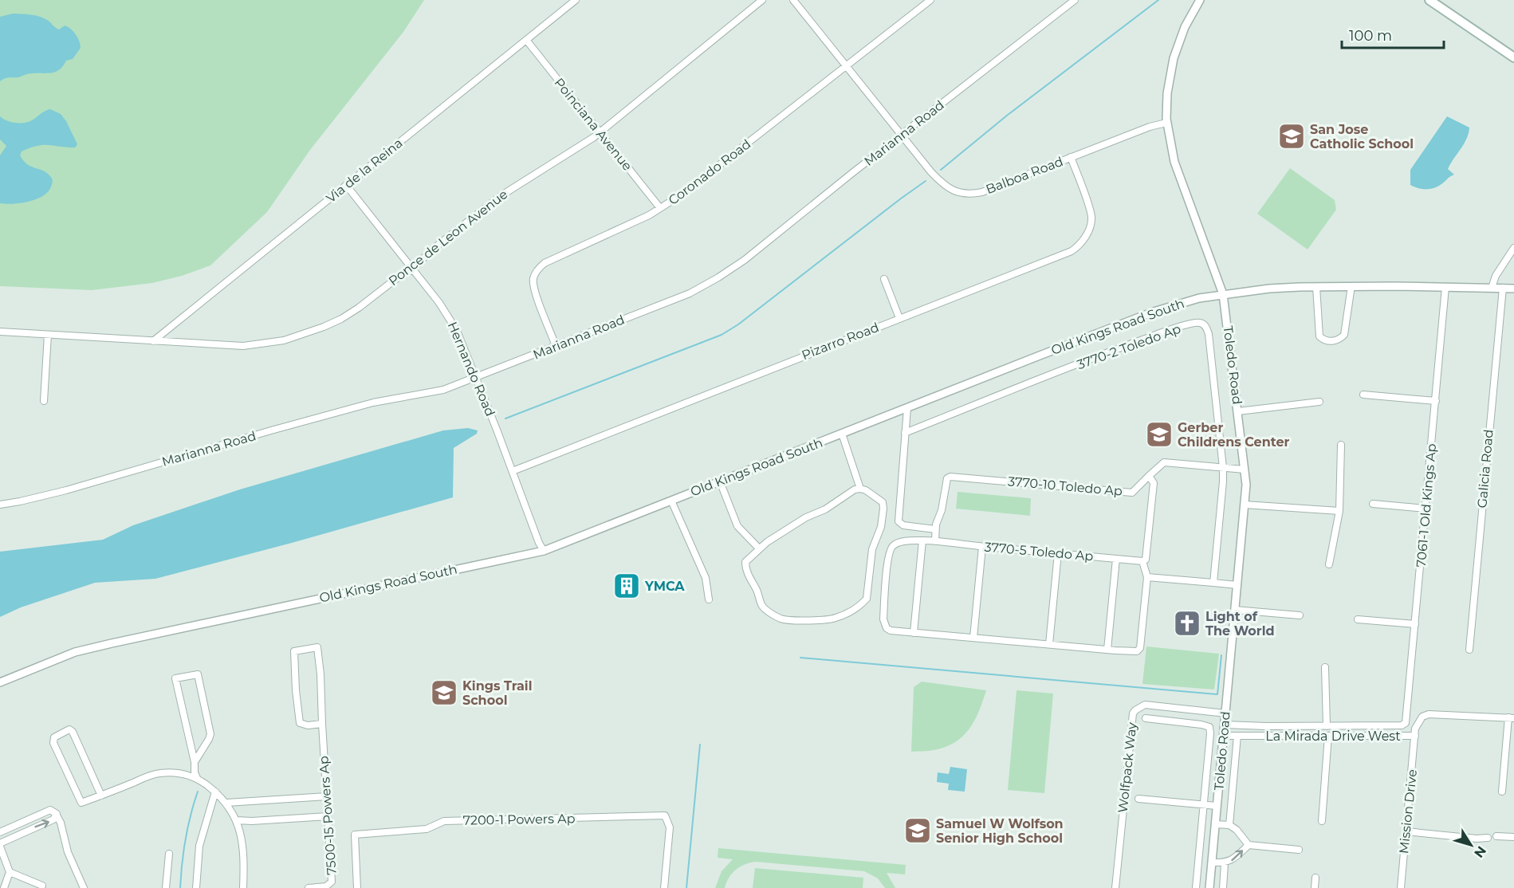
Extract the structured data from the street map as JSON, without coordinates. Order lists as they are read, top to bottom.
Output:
{
  "streets": {
    "street": [
      "Poinciana Avenue",
      "Marianna Road",
      "Via de la Reina",
      "Coronado Road",
      "Balboa Road",
      "Ponce de Leon Avenue",
      "Old Kings Road South",
      "Pizarro Road",
      "3770-2 Toledo Ap",
      "Toledo Road",
      "Hernando Road",
      "Galicia Road",
      "3770-10 Toledo Ap",
      "7061-1 Old Kings Ap",
      "3770-5 Toledo Ap",
      "La Mirada Drive West",
      "Wolfpack Way",
      "Mission Drive",
      "7500-15 Powers Ap",
      "7200-1 Powers Ap"
    ]
  },
  "crossings": [
    ["Poinciana Avenue", "Via de la Reina"],
    ["Poinciana Avenue", "Coronado Road"],
    ["Poinciana Avenue", "Ponce de Leon Avenue"],
    ["Marianna Road", "Coronado Road"],
    ["Marianna Road", "Balboa Road"],
    ["Marianna Road", "Hernando Road"],
    ["Via de la Reina", "Ponce de Leon Avenue"],
    ["Via de la Reina", "Hernando Road"],
    ["Coronado Road", "Balboa Road"],
    ["Balboa Road", "Pizarro Road"],
    ["Balboa Road", "Toledo Road"],
    ["Ponce de Leon Avenue", "Hernando Road"],
    ["Old Kings Road South", "Toledo Road"],
    ["Old Kings Road South", "Hernando Road"],
    ["Old Kings Road South", "Galicia Road"],
    ["Old Kings Road South", "7061-1 Old Kings Ap"],
    ["Pizarro Road", "Hernando Road"],
    ["Toledo Road", "La Mirada Drive West"],
    ["Toledo Road", "Wolfpack Way"],
    ["3770-10 Toledo Ap", "3770-5 Toledo Ap"],
    ["La Mirada Drive West", "Mission Drive"]
  ],
  "places": {
    "school or university": [
      "San Jose Catholic School",
      "Gerber Childrens Center",
      "Kings Trail School",
      "Samuel W Wolfson Senior High School"
    ],
    "building": ["YMCA"],
    "church": ["Light of The World"]
  },
  "scale_bar": "100 m",
  "north": "bottom right"
}
